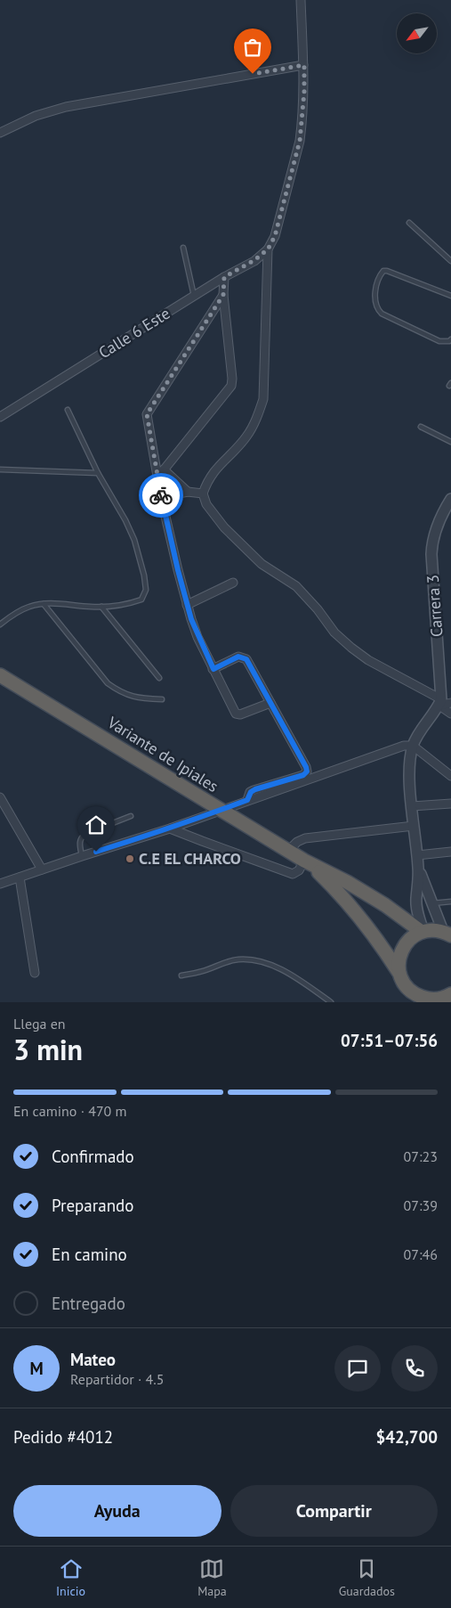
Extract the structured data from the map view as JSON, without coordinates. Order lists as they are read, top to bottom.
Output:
{
  "streets": {
    "highway": ["Variante de Ipiales"],
    "street": ["Calle 6 Este", "Carrera 3"]
  },
  "places": ["C.E EL CHARCO"],
  "north": "bottom left",
  "page": {
    "heading": ["3 min", "Llega en", "07:51–07:56"],
    "panel": [
      "Mateo",
      "Repartidor · 4.5",
      "Pedido #4012",
      "$42,700"
    ],
    "bar": "En camino · 470 m",
    "list": [
      ["Confirmado", "07:23"],
      ["Preparando", "07:39"],
      ["En camino", "07:46"],
      "Entregado"
    ],
    "round": "M",
    "buttons": ["Ayuda", "Compartir"],
    "tabs": ["Inicio", "Mapa", "Guardados"]
  }
}
